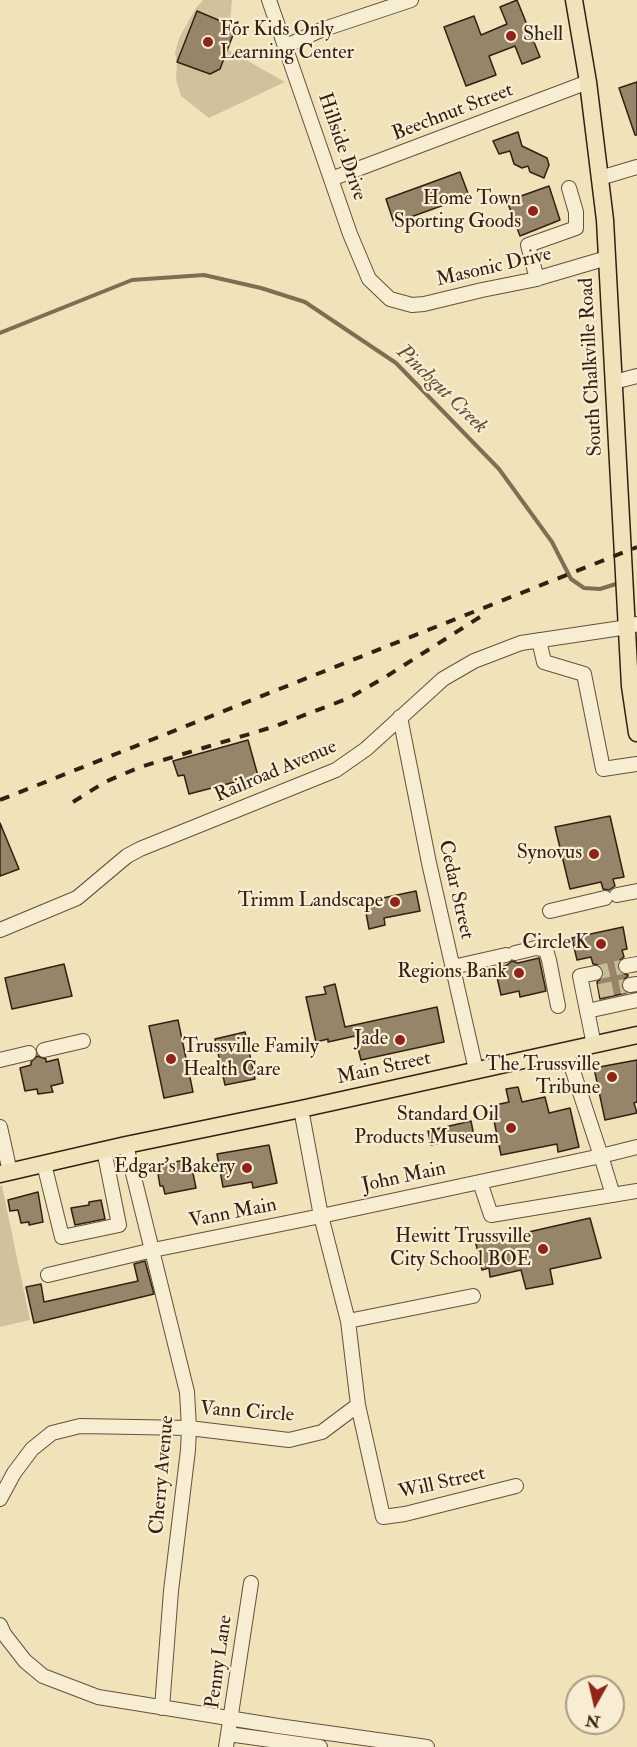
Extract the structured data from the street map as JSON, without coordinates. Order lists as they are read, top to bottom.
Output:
{
  "streets": {
    "main road": ["South Chalkville Road", "Main Street"],
    "street": [
      "Beechnut Street",
      "Hillside Drive",
      "Masonic Drive",
      "Railroad Avenue",
      "Cedar Street",
      "John Main",
      "Vann Main",
      "Vann Circle",
      "Cherry Avenue",
      "Will Street",
      "Penny Lane"
    ]
  },
  "crossings": [
    ["Beechnut Street", "Hillside Drive"],
    ["Beechnut Street", "South Chalkville Road"],
    ["Hillside Drive", "Masonic Drive"],
    ["Masonic Drive", "South Chalkville Road"],
    ["South Chalkville Road", "Railroad Avenue"],
    ["Railroad Avenue", "Cedar Street"],
    ["Cedar Street", "Main Street"],
    ["Main Street", "Cherry Avenue"],
    ["John Main", "Vann Main"],
    ["Vann Main", "Cherry Avenue"],
    ["Vann Circle", "Cherry Avenue"],
    ["Vann Circle", "Will Street"]
  ],
  "water": ["Pinchgut Creek"],
  "places": [
    "Shell",
    "For Kids Only Learning Center",
    "Home Town Sporting Goods",
    "Synovus",
    "Trimm Landscape",
    "Circle K",
    "Regions Bank",
    "Jade",
    "Trussville Family Health Care",
    "The Trussville Tribune",
    "Standard Oil Products Museum",
    "Edgar's Bakery",
    "Hewitt Trussville City School BOE"
  ],
  "north": "bottom"
}
